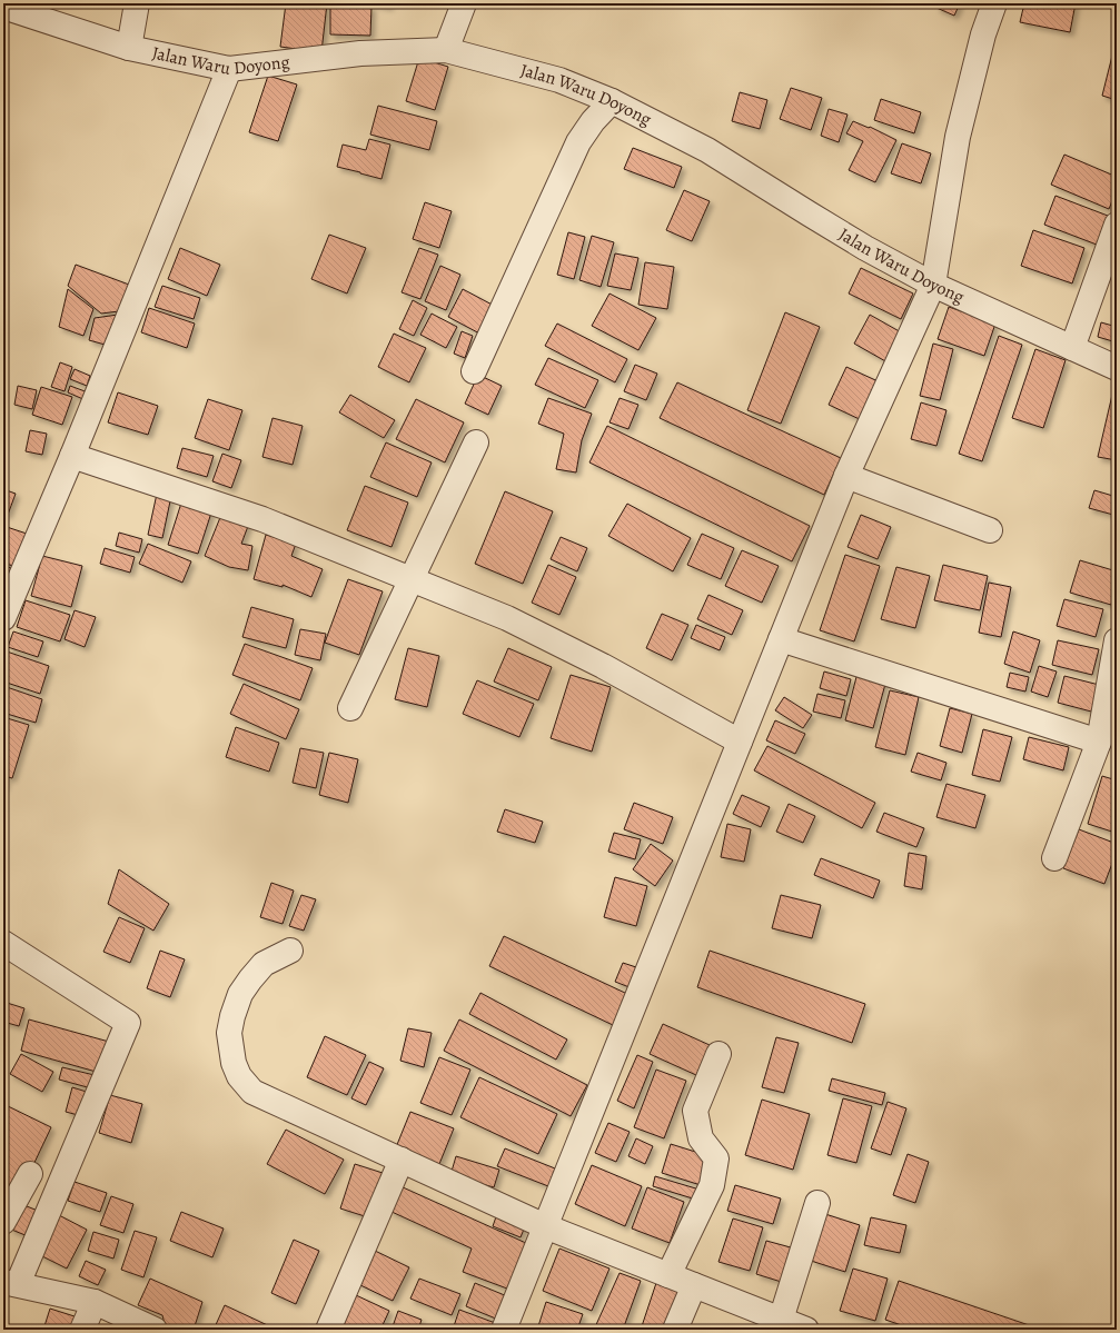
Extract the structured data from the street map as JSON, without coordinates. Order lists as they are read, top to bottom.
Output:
{
  "streets": {
    "street": ["Jalan Waru Doyong"]
  }
}
